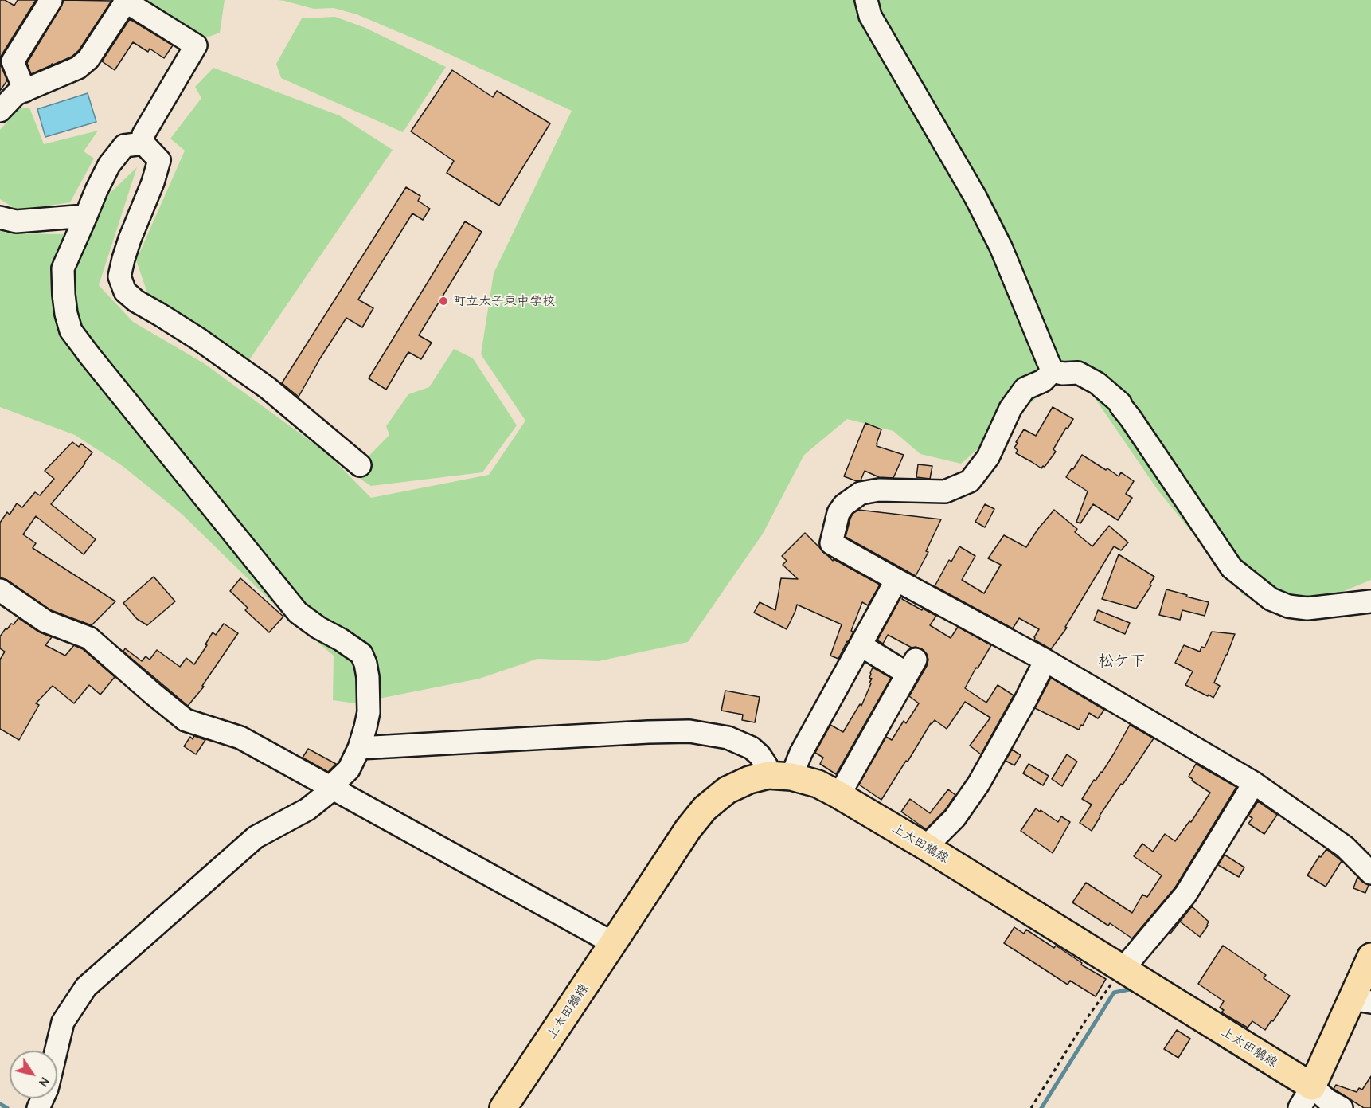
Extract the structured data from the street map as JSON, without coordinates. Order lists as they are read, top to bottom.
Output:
{
  "streets": {
    "main road": ["上太田鵤線"]
  },
  "districts": ["松ケ下"],
  "places": ["町立太子東中学校"],
  "north": "bottom right"
}
